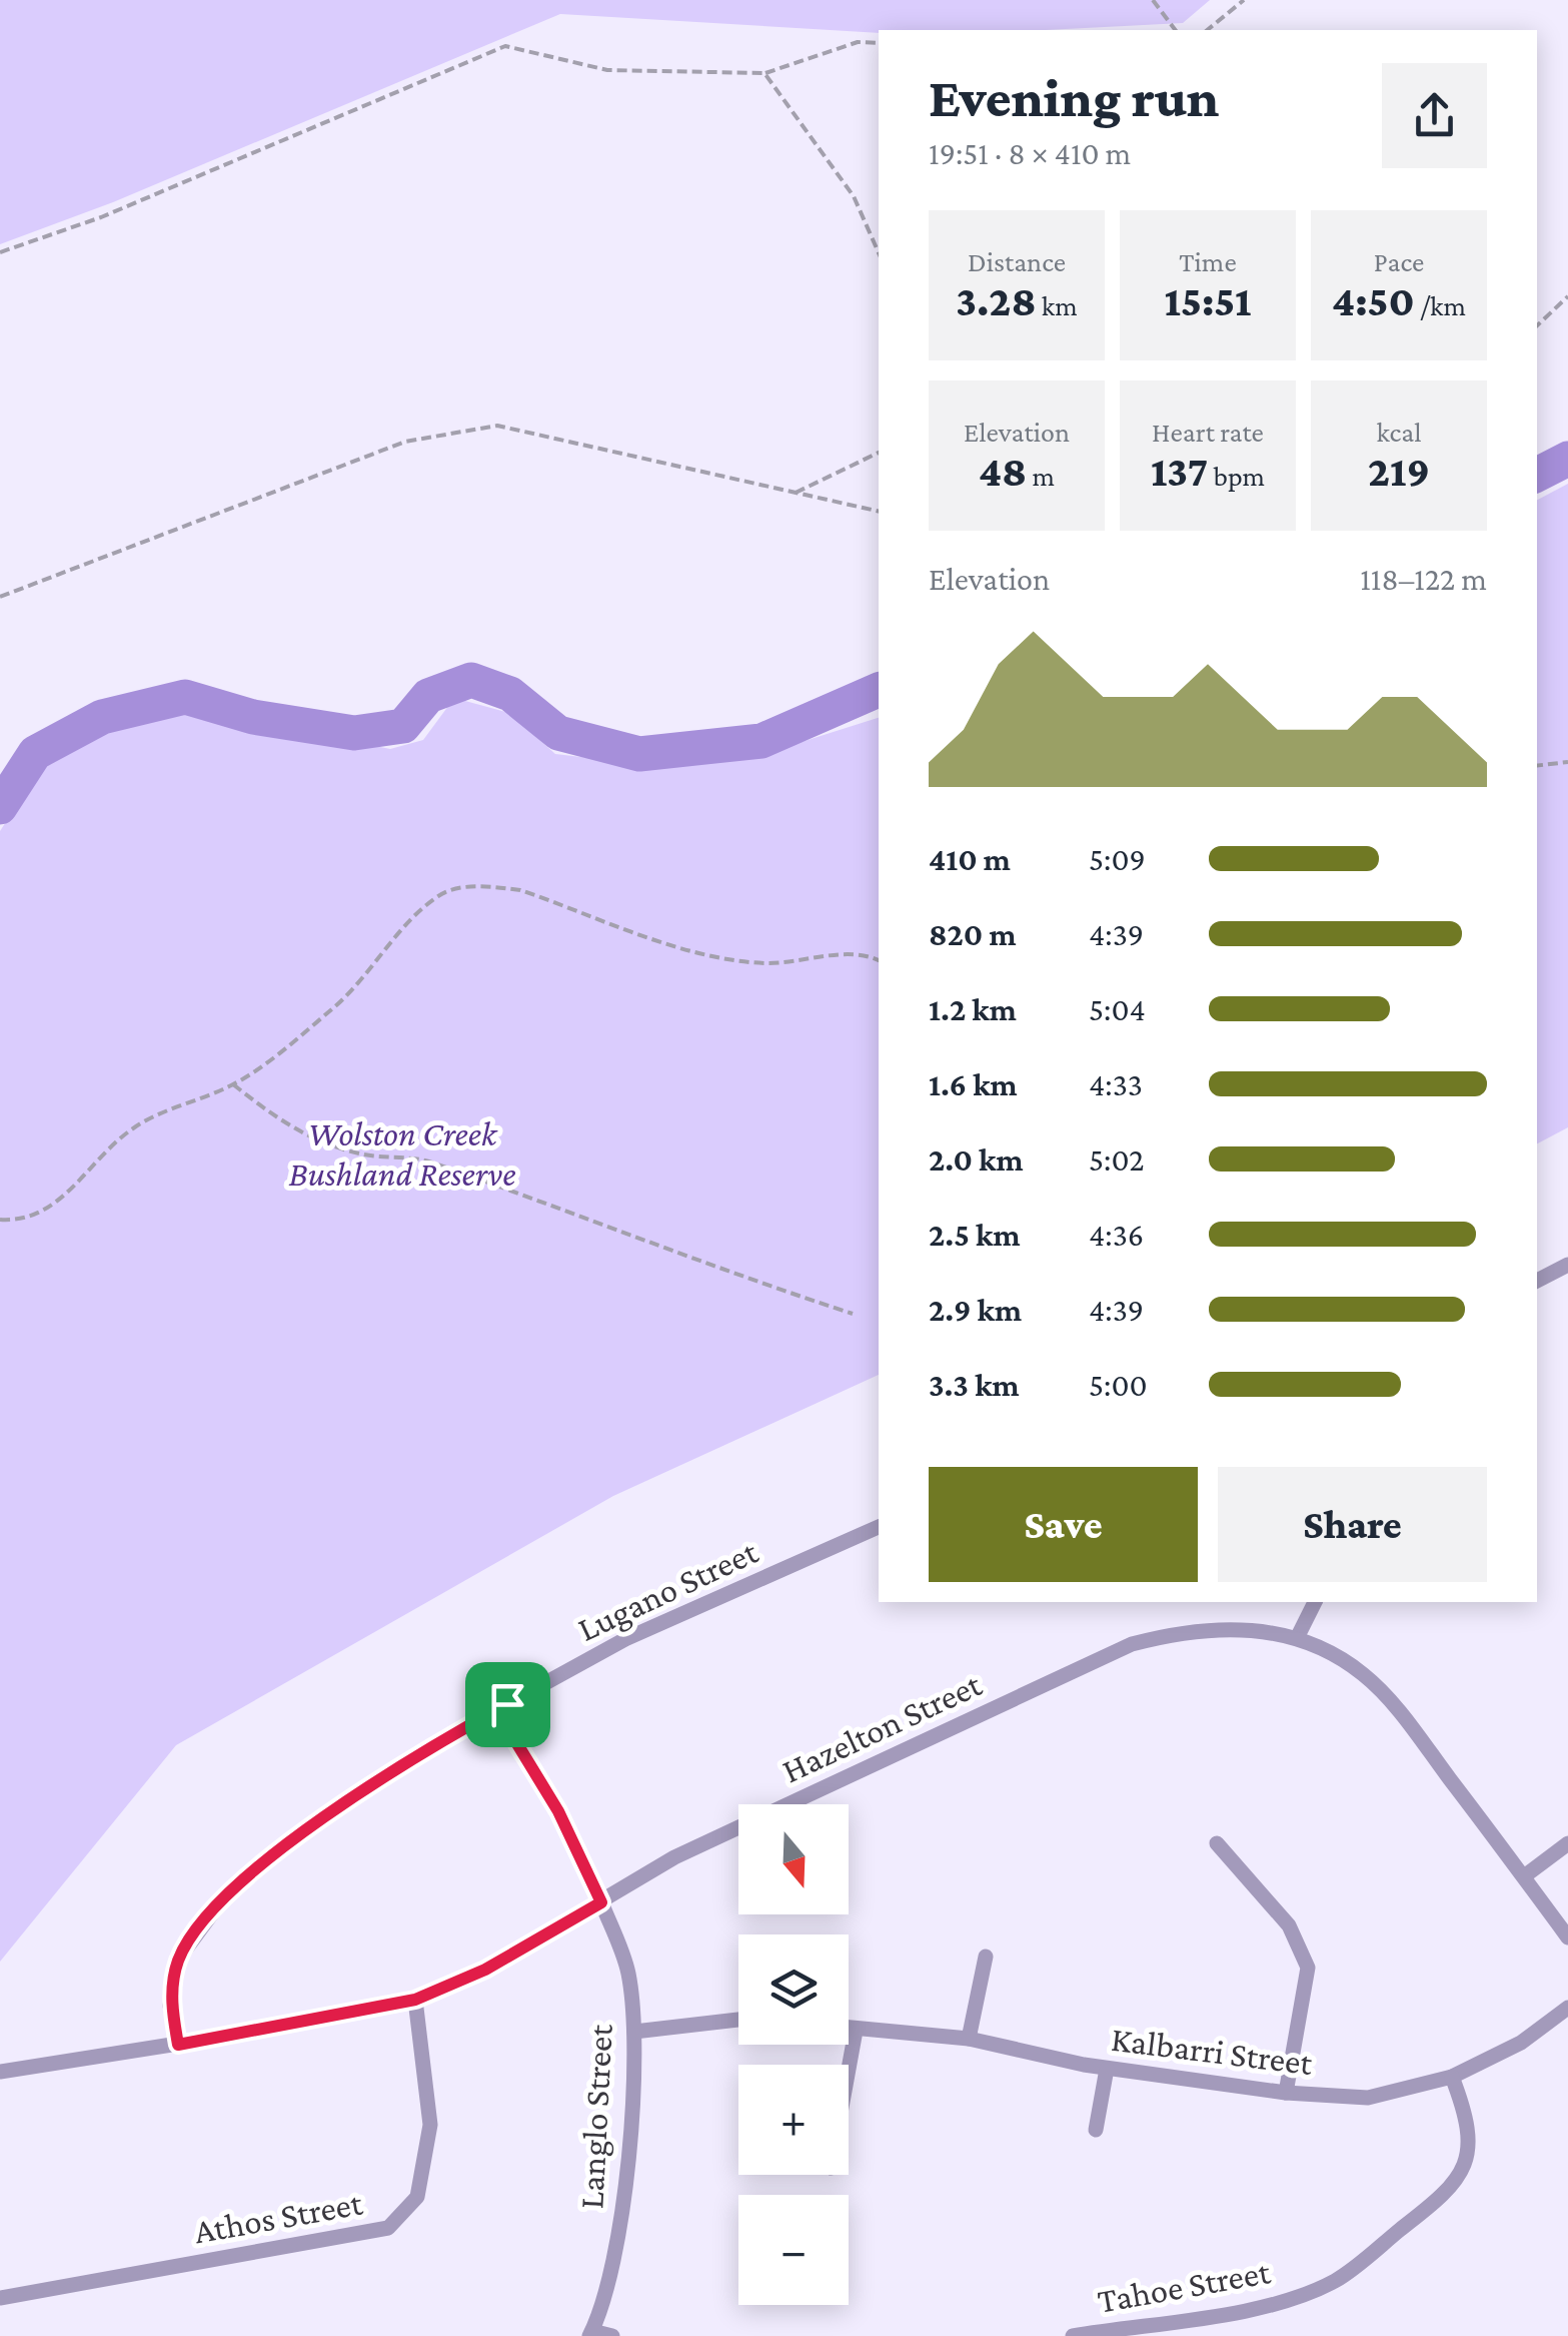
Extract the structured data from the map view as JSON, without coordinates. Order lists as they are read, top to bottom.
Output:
{
  "streets": {
    "street": [
      "Lugano Street",
      "Hazelton Street",
      "Kalbarri Street",
      "Langlo Street",
      "Athos Street",
      "Tahoe Street"
    ]
  },
  "crossings": [
    ["Lugano Street", "Hazelton Street"],
    ["Hazelton Street", "Langlo Street"],
    ["Hazelton Street", "Athos Street"],
    ["Kalbarri Street", "Tahoe Street"]
  ],
  "parks": ["Wolston Creek Bushland Reserve"],
  "north": "bottom",
  "page": {
    "heading": ["Evening run", "19:51 · 8 × 410 m"],
    "stats": [
      ["Distance", "3.28 km"],
      ["Time", "15:51"],
      ["Pace", "4:50 /km"],
      ["Elevation", "48 m"],
      ["Heart rate", "137 bpm"],
      ["kcal", "219"]
    ],
    "chart": ["Elevation", "118–122 m"],
    "list": [
      {
        "name": "410 m",
        "note": "5:09"
      },
      {
        "name": "820 m",
        "note": "4:39"
      },
      {
        "name": "1.2 km",
        "note": "5:04"
      },
      {
        "name": "1.6 km",
        "note": "4:33"
      },
      {
        "name": "2.0 km",
        "note": "5:02"
      },
      {
        "name": "2.5 km",
        "note": "4:36"
      },
      {
        "name": "2.9 km",
        "note": "4:39"
      },
      {
        "name": "3.3 km",
        "note": "5:00"
      }
    ],
    "buttons": ["Save", "Share"],
    "map_buttons": ["+", "−"]
  }
}
